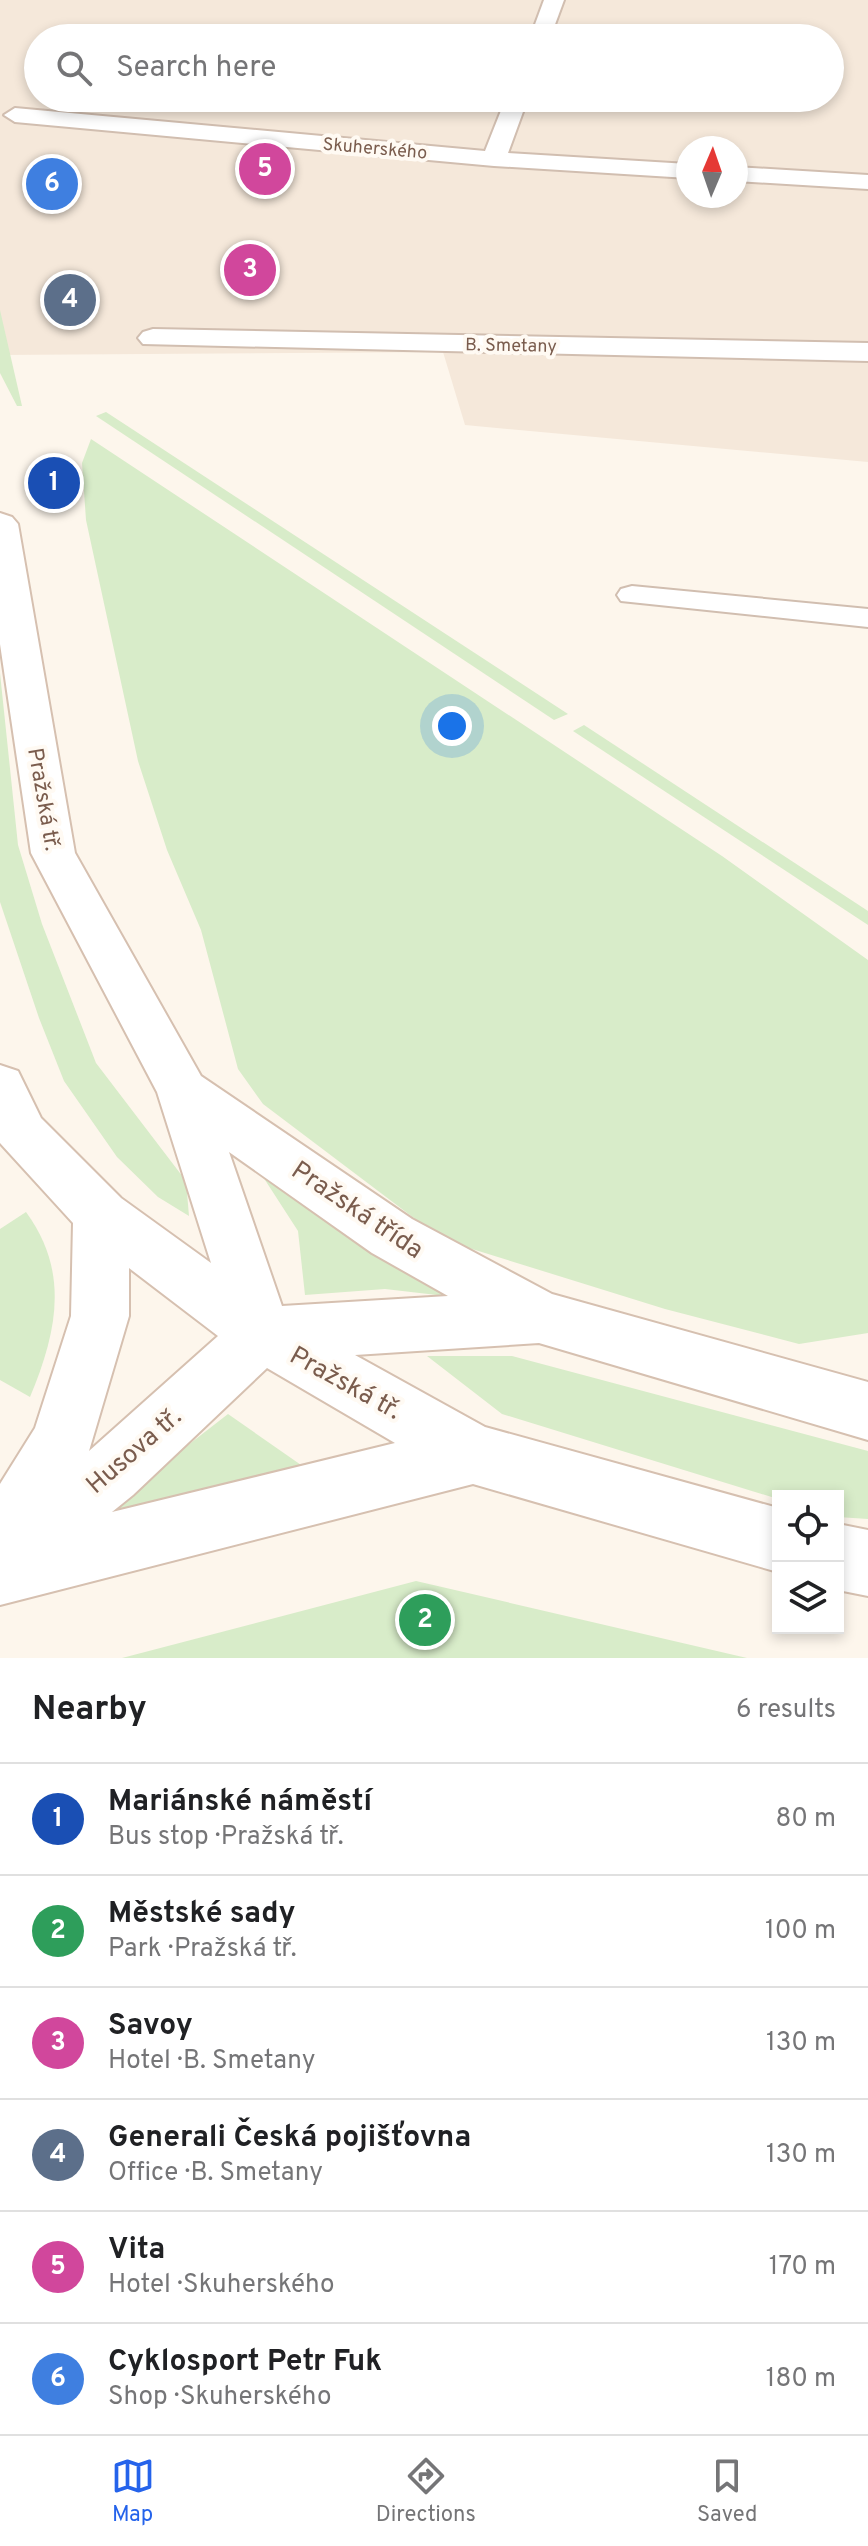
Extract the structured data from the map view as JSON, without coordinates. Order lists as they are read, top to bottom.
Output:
{
  "streets": {
    "street": [
      "Skuherského",
      "B. Smetany",
      "Pražská tř.",
      "Pražská třída",
      "Husova tř."
    ]
  },
  "crossings": [
    ["Pražská tř.", "Pražská třída"],
    ["Pražská tř.", "Husova tř."]
  ],
  "north": "top",
  "page": {
    "search": "Search here",
    "pins": [
      "5",
      "6",
      "3",
      "4",
      "1",
      "2"
    ],
    "heading": ["Nearby", "6 results"],
    "list": [
      {
        "mark": "1",
        "name": "Mariánské náměstí",
        "note": "Bus stop · Pražská tř.",
        "value": "80 m"
      },
      {
        "mark": "2",
        "name": "Městské sady",
        "note": "Park · Pražská tř.",
        "value": "100 m"
      },
      {
        "mark": "3",
        "name": "Savoy",
        "note": "Hotel · B. Smetany",
        "value": "130 m"
      },
      {
        "mark": "4",
        "name": "Generali Česká pojišťovna",
        "note": "Office · B. Smetany",
        "value": "130 m"
      },
      {
        "mark": "5",
        "name": "Vita",
        "note": "Hotel · Skuherského",
        "value": "170 m"
      },
      {
        "mark": "6",
        "name": "Cyklosport Petr Fuk",
        "note": "Shop · Skuherského",
        "value": "180 m"
      }
    ],
    "nav": ["Map", "Directions", "Saved"]
  }
}
